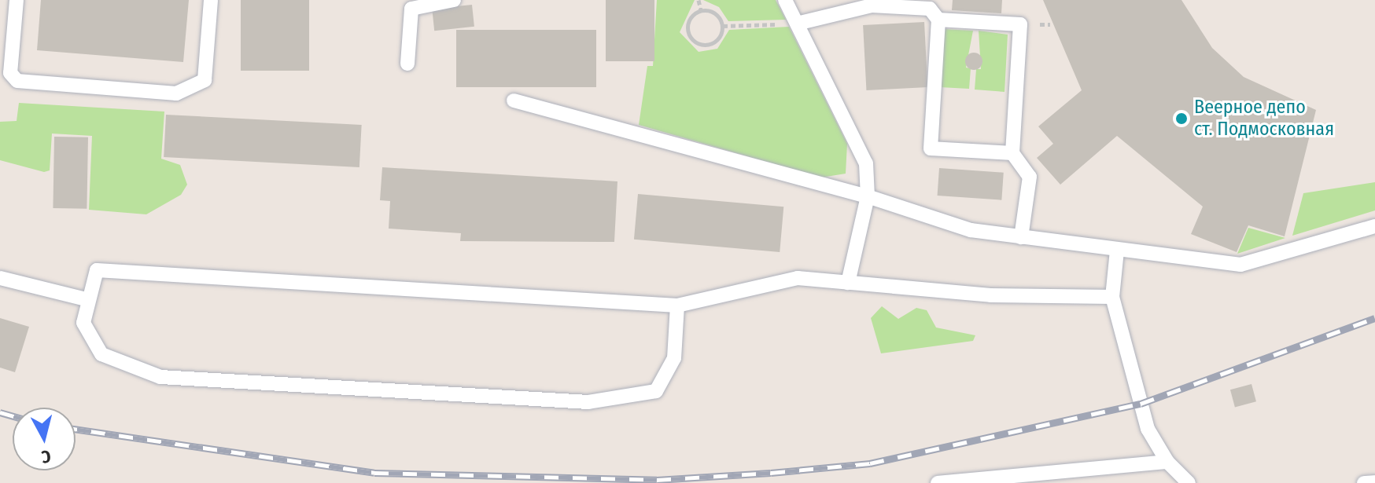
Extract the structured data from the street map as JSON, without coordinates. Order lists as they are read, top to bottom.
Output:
{
  "places": ["Веерное депо ст. Подмосковная"],
  "north": "bottom"
}
